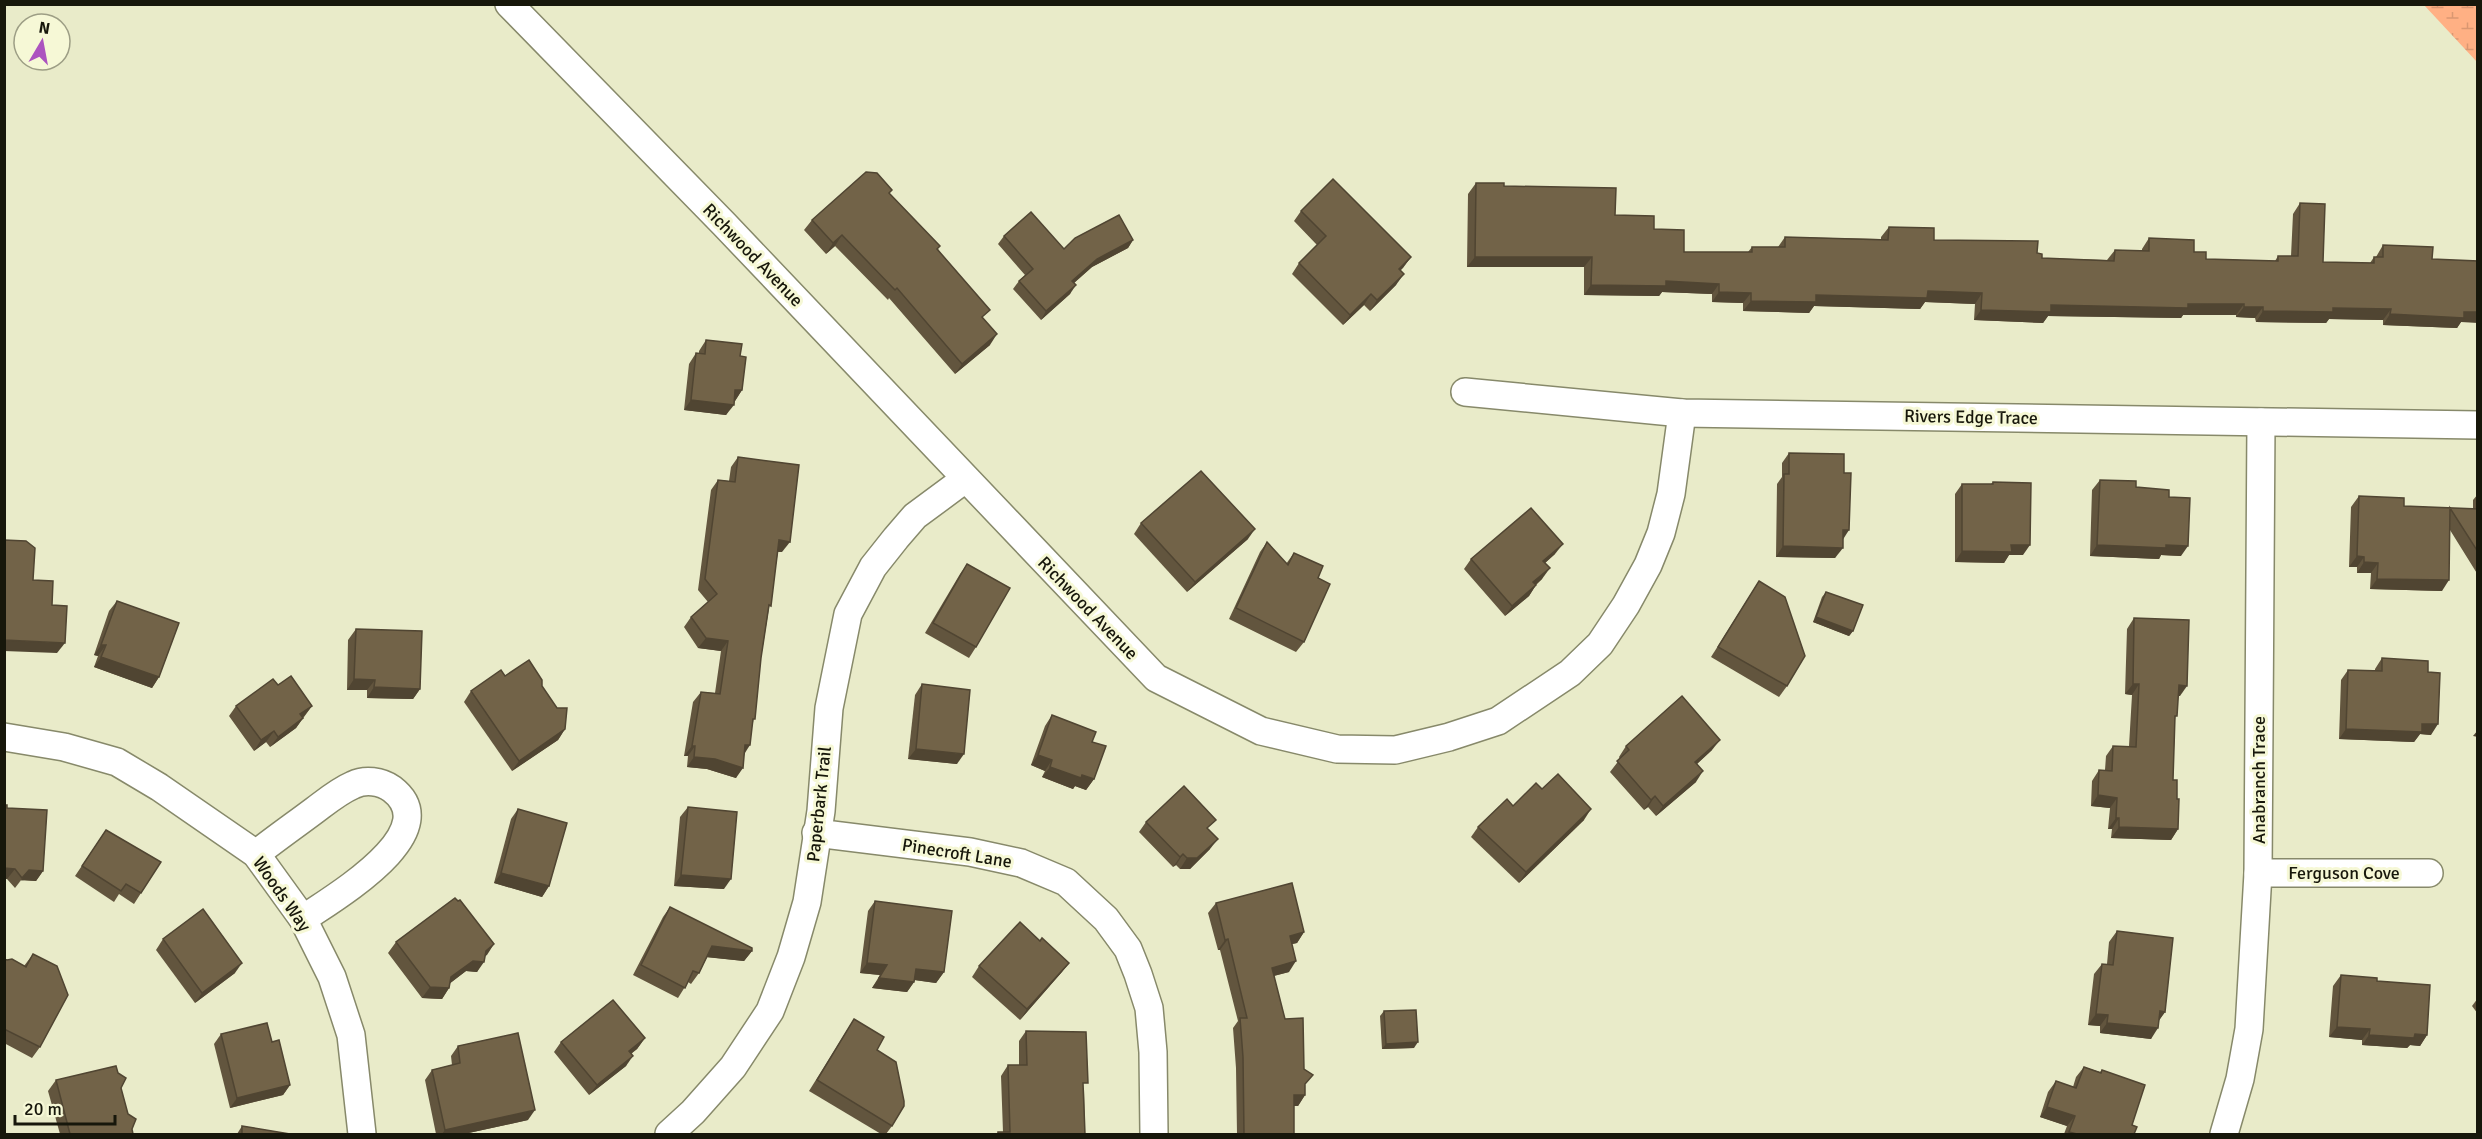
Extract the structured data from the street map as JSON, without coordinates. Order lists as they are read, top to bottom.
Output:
{
  "streets": {
    "street": [
      "Richwood Avenue",
      "Rivers Edge Trace",
      "Anabranch Trace",
      "Paperbark Trail",
      "Pinecroft Lane",
      "Ferguson Cove",
      "Woods Way"
    ]
  },
  "crossings": [
    ["Richwood Avenue", "Rivers Edge Trace"],
    ["Richwood Avenue", "Paperbark Trail"],
    ["Rivers Edge Trace", "Anabranch Trace"],
    ["Anabranch Trace", "Ferguson Cove"],
    ["Paperbark Trail", "Pinecroft Lane"]
  ],
  "scale_bar": "20 m",
  "north": "top"
}
